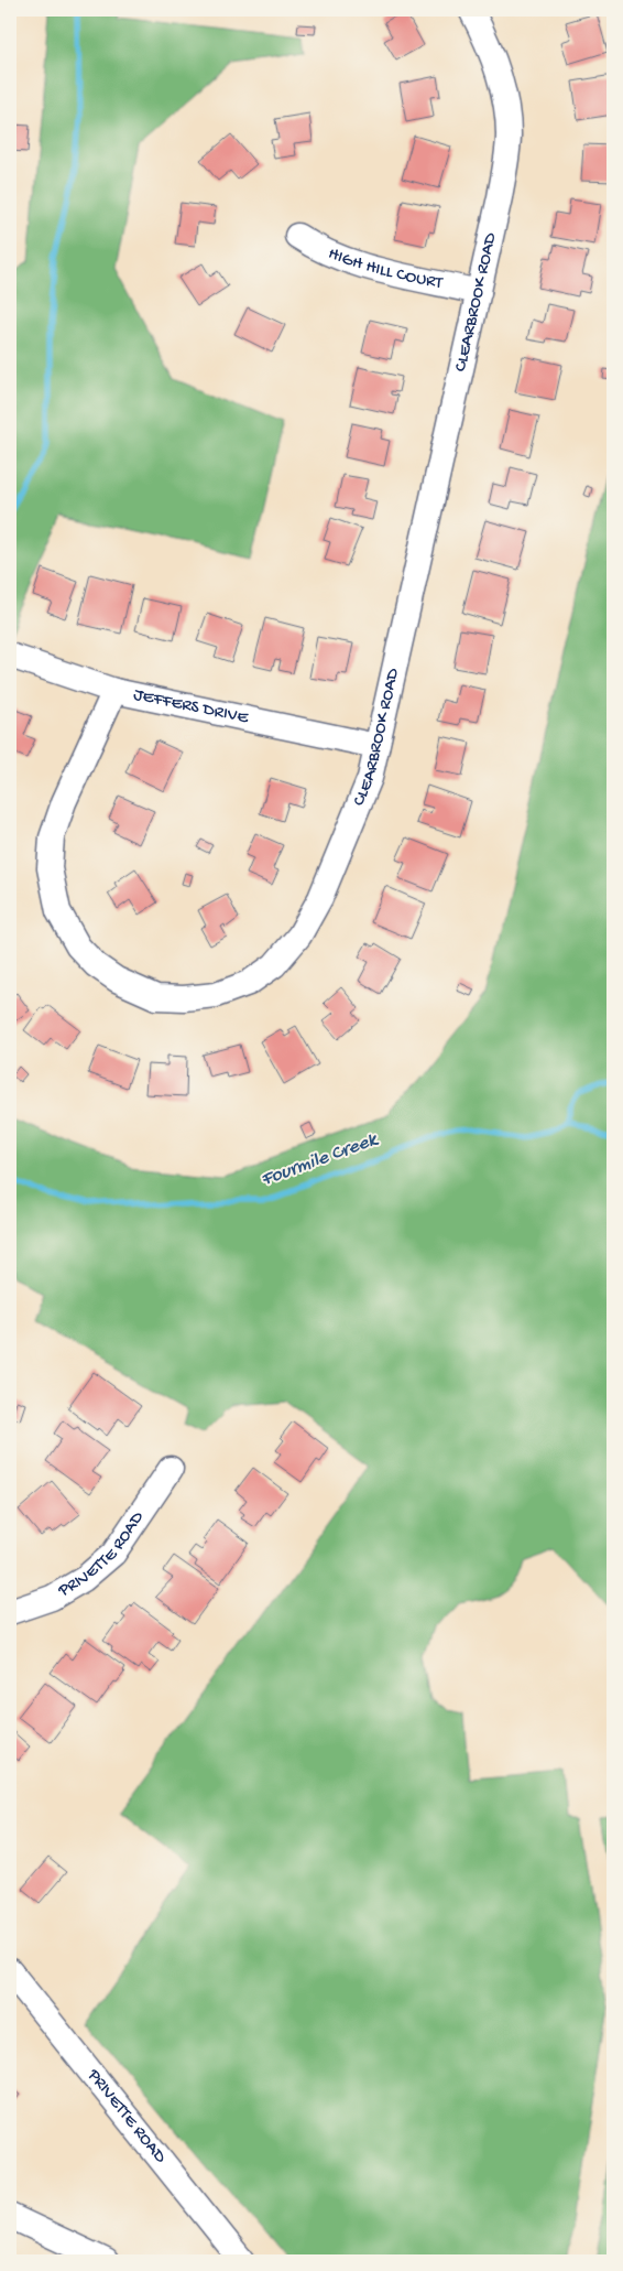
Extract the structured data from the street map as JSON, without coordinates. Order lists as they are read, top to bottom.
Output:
{
  "streets": {
    "street": [
      "HIGH HILL COURT",
      "CLEARBROOK ROAD",
      "JEFFERS DRIVE",
      "PRIVETTE ROAD"
    ]
  },
  "crossings": [
    ["HIGH HILL COURT", "CLEARBROOK ROAD"],
    ["CLEARBROOK ROAD", "JEFFERS DRIVE"]
  ],
  "water": ["Fourmile Creek"]
}
